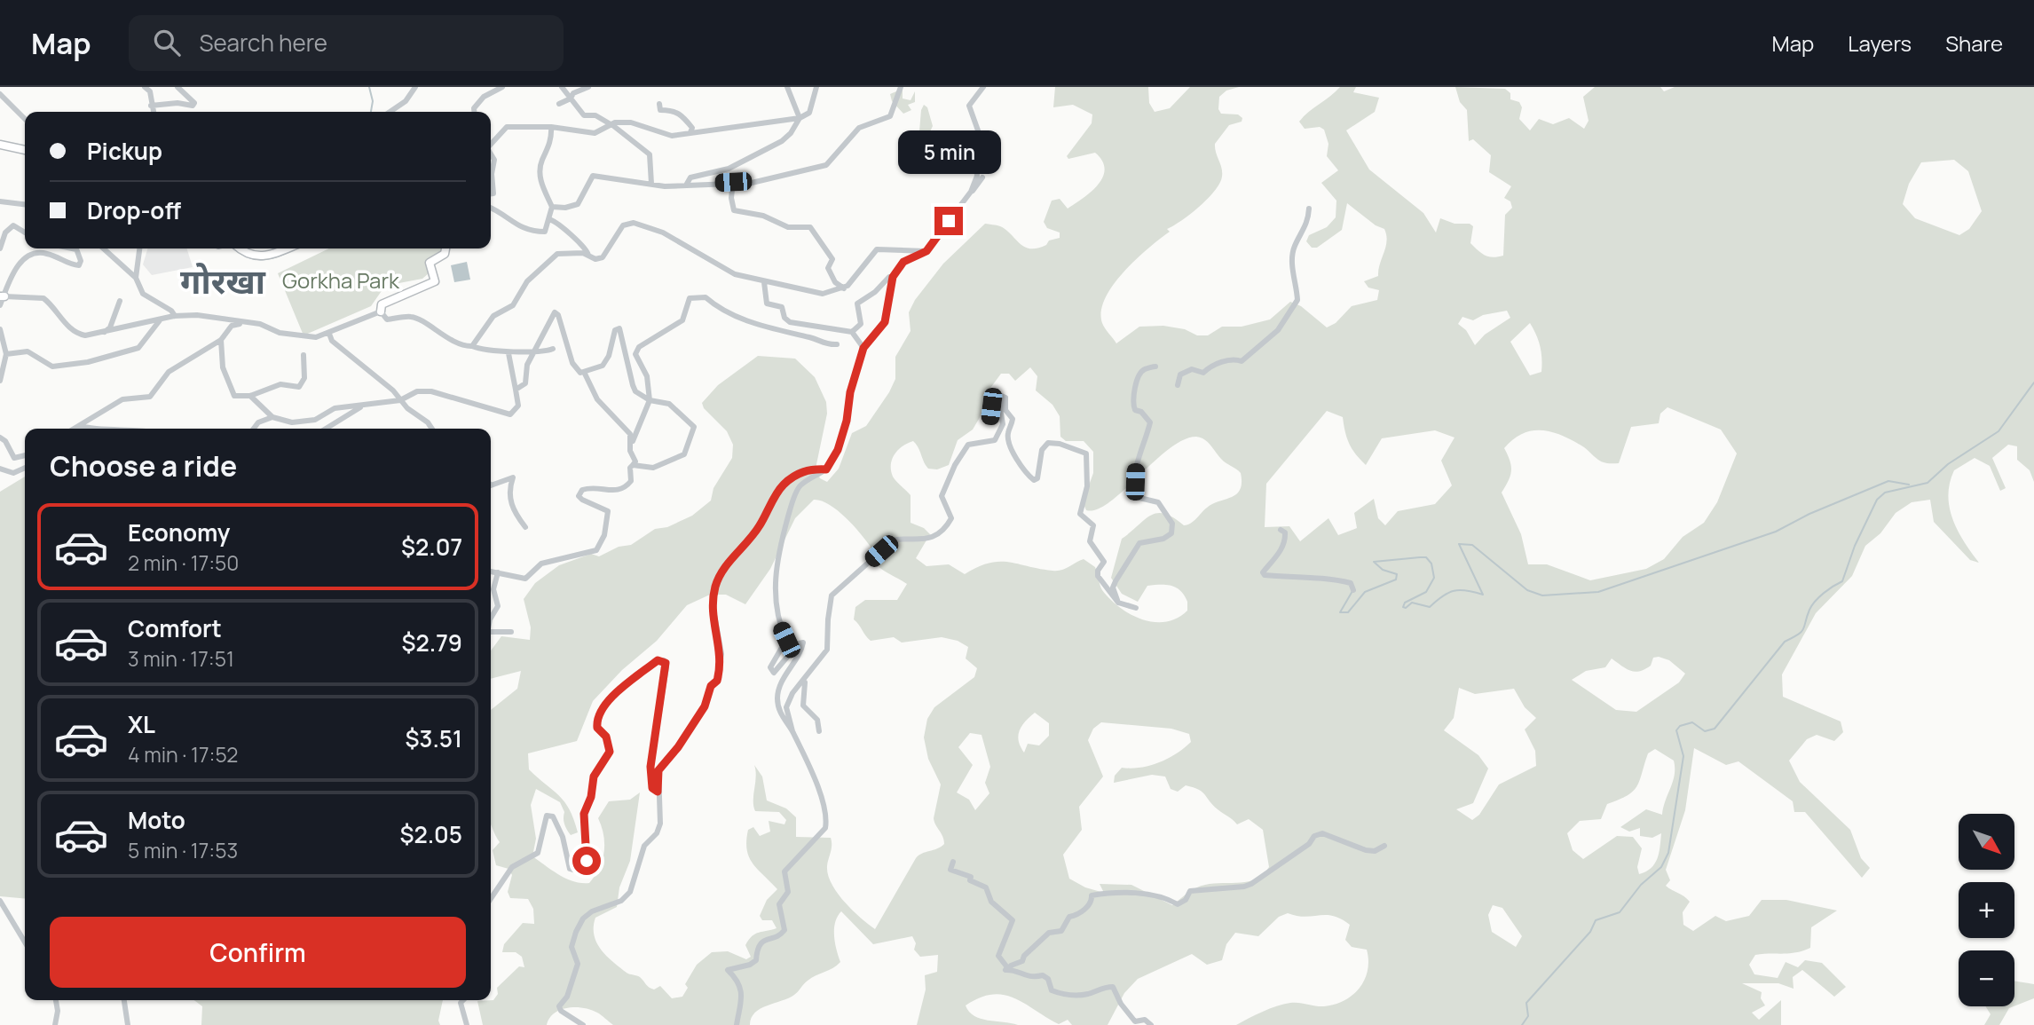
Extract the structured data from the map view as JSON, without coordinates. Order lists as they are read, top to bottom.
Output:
{
  "districts": ["गोरखा"],
  "parks": ["Gorkha Park"],
  "north": "bottom right",
  "page": {
    "header": "Map",
    "search": "Search here",
    "nav": ["Map", "Layers", "Share"],
    "banner": ["Pickup", "Drop-off"],
    "bubble": "5 min",
    "heading": "Choose a ride",
    "list": [
      {
        "name": "Economy",
        "note": "2 min · 17:50",
        "value": "$2.07"
      },
      {
        "name": "Comfort",
        "note": "3 min · 17:51",
        "value": "$2.79"
      },
      {
        "name": "XL",
        "note": "4 min · 17:52",
        "value": "$3.51"
      },
      {
        "name": "Moto",
        "note": "5 min · 17:53",
        "value": "$2.05"
      }
    ],
    "map_buttons": ["+", "−"],
    "buttons": "Confirm"
  }
}
